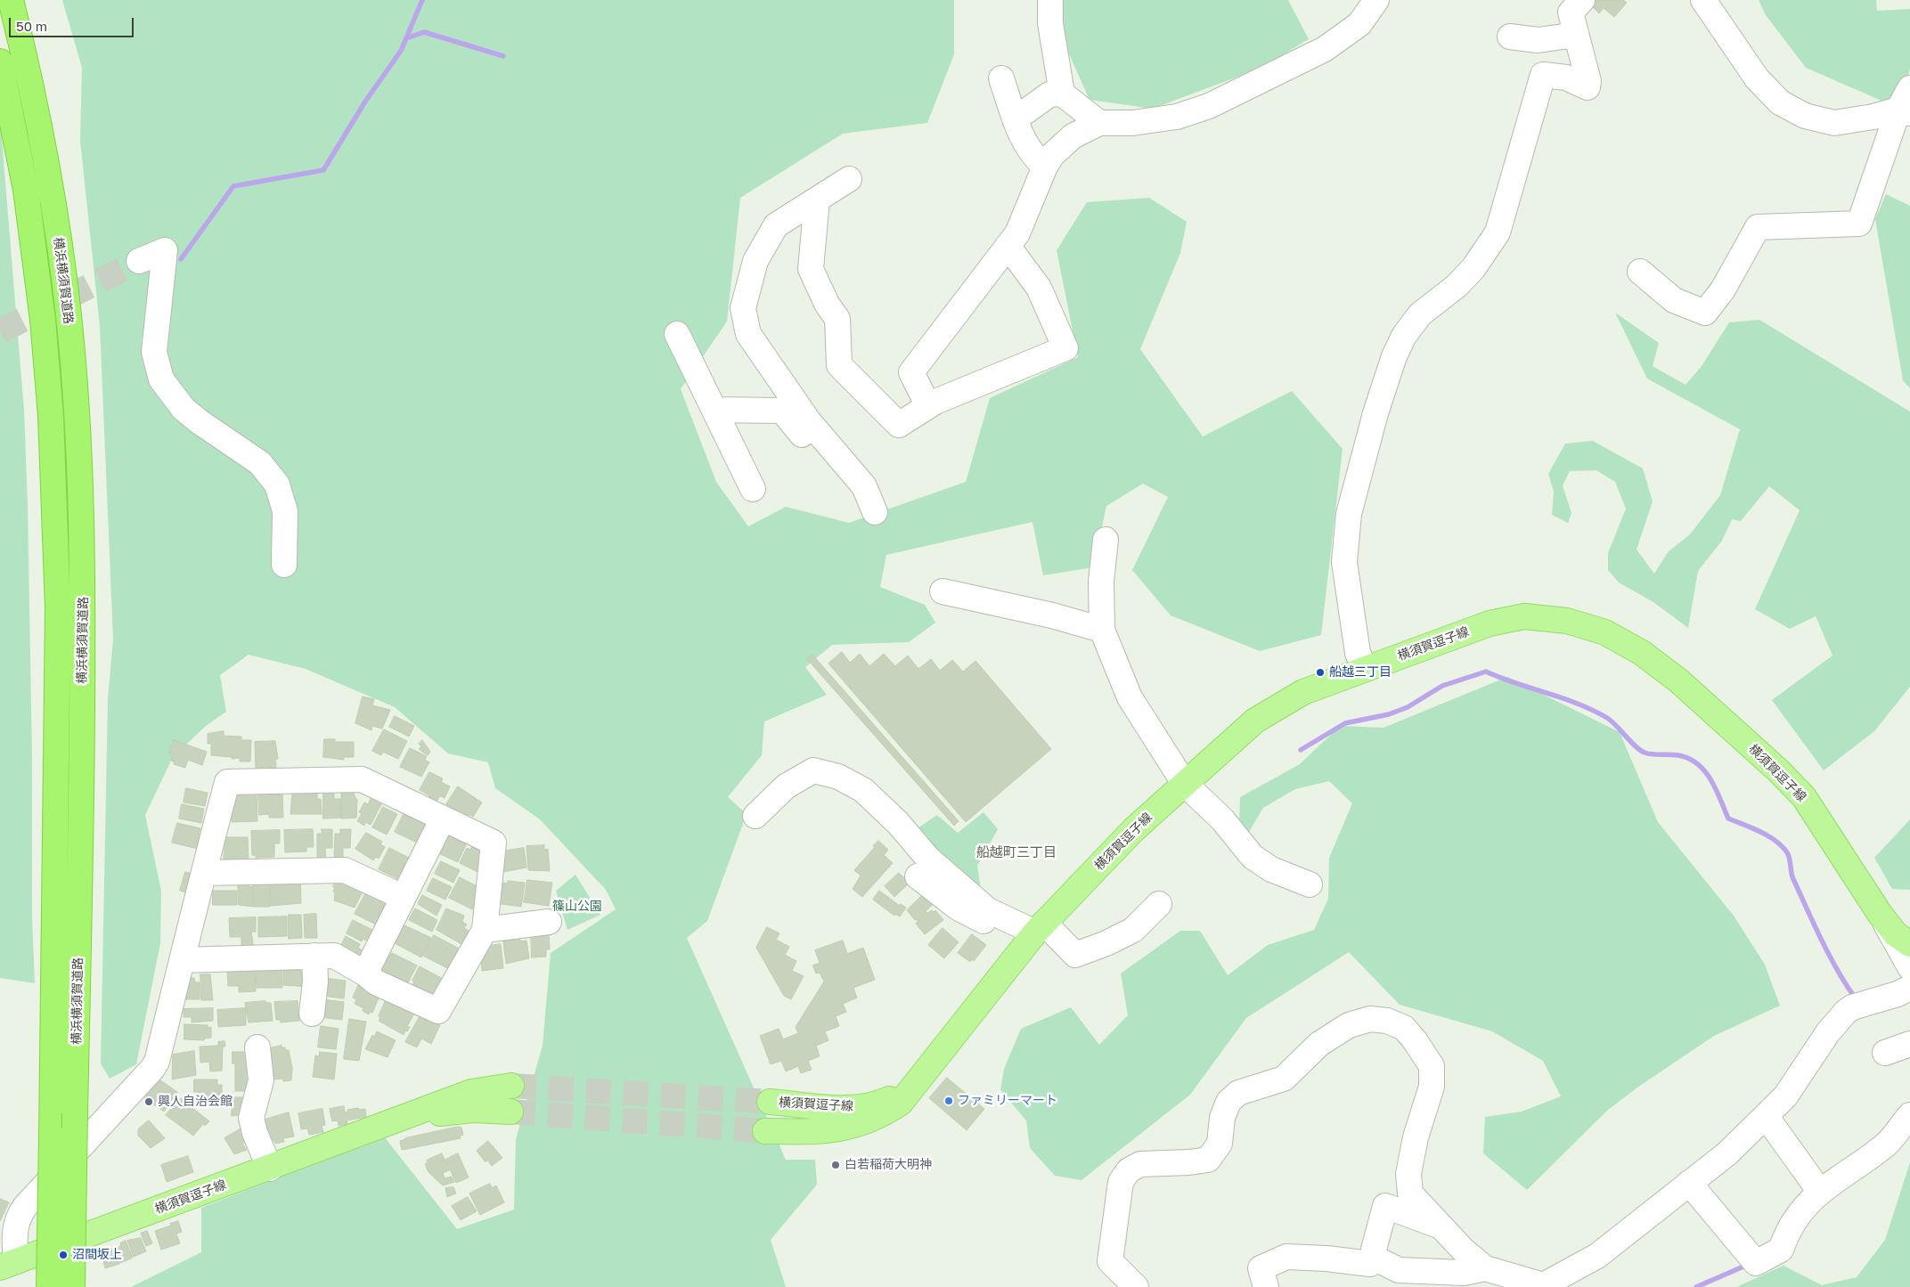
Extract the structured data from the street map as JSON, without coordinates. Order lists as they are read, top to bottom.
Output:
{
  "streets": {
    "highway": ["横浜横須賀道路"],
    "main road": ["横須賀逗子線"]
  },
  "districts": ["船越町三丁目"],
  "parks": ["篠山公園"],
  "places": [
    "船越三丁目",
    "ファミリーマート",
    "興人自治会館",
    "白若稲荷大明神",
    "沼間坂上"
  ],
  "scale_bar": "50 m"
}
